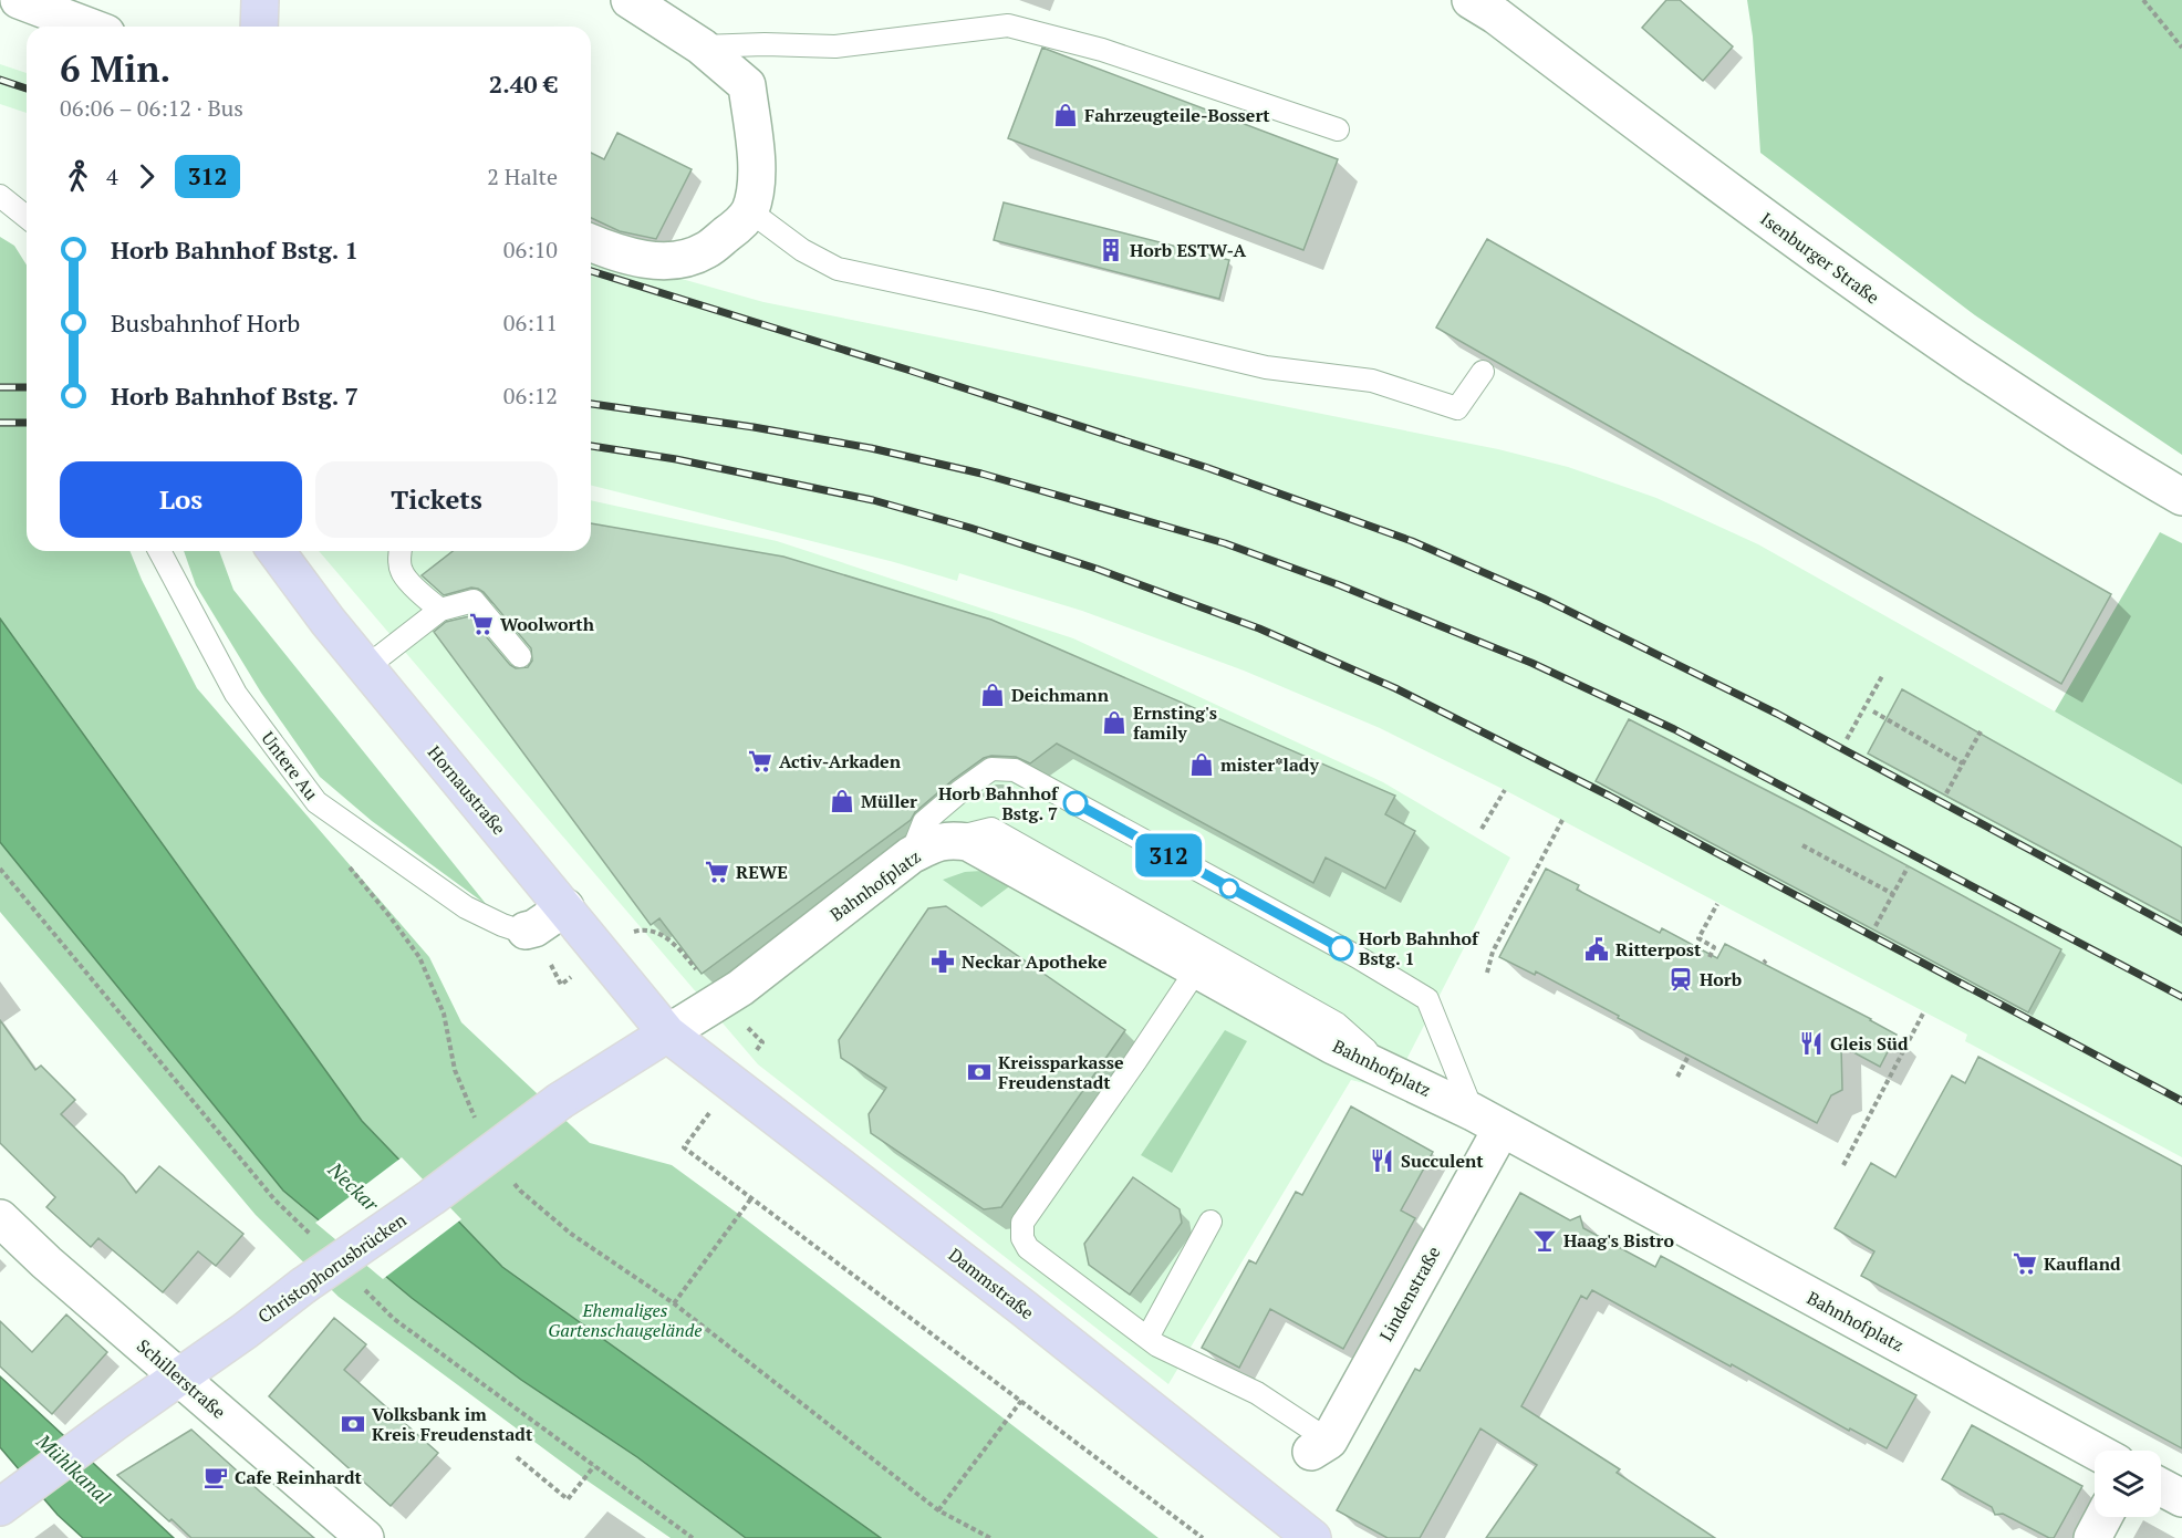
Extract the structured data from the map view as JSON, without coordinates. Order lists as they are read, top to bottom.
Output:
{
  "streets": {
    "main road": ["Hornaustraße", "Christophorusbrücken", "Dammstraße"],
    "street": [
      "Isenburger Straße",
      "Untere Au",
      "Bahnhofplatz",
      "Lindenstraße",
      "Schillerstraße"
    ]
  },
  "crossings": [
    ["Untere Au", "Hornaustraße"],
    ["Hornaustraße", "Bahnhofplatz"],
    ["Hornaustraße", "Christophorusbrücken"],
    ["Hornaustraße", "Dammstraße"],
    ["Bahnhofplatz", "Christophorusbrücken"],
    ["Bahnhofplatz", "Dammstraße"],
    ["Bahnhofplatz", "Lindenstraße"],
    ["Christophorusbrücken", "Dammstraße"],
    ["Christophorusbrücken", "Schillerstraße"]
  ],
  "water": ["Neckar", "Mühlkanal"],
  "parks": ["Ehemaliges Gartenschaugelände"],
  "places": {
    "shop": [
      "Fahrzeugteile-Bossert",
      "Deichmann",
      "Ernsting's family",
      "mister*lady",
      "Müller"
    ],
    "building": ["Horb ESTW-A"],
    "supermarket": [
      "Woolworth",
      "Activ-Arkaden",
      "REWE",
      "Kaufland"
    ],
    "other": ["Horb Bahnhof Bstg. 7", "Horb Bahnhof Bstg. 1"],
    "public building": ["Ritterpost"],
    "pharmacy": ["Neckar Apotheke"],
    "station": ["Horb"],
    "restaurant": ["Gleis Süd", "Succulent"],
    "bank": ["Kreissparkasse Freudenstadt", "Volksbank im Kreis Freudenstadt"],
    "bar": ["Haag's Bistro"],
    "cafe": ["Cafe Reinhardt"]
  },
  "lines": ["bus line 312"],
  "page": {
    "on_map": "312",
    "heading": ["6 Min.", "06:06 – 06:12 · Bus", "2.40 €"],
    "legs": ["4", "312", "2 Halte"],
    "list": [
      {
        "name": "Horb Bahnhof Bstg. 1",
        "value": "06:10"
      },
      {
        "name": "Busbahnhof Horb",
        "value": "06:11"
      },
      {
        "name": "Horb Bahnhof Bstg. 7",
        "value": "06:12"
      }
    ],
    "buttons": ["Los", "Tickets"]
  }
}
